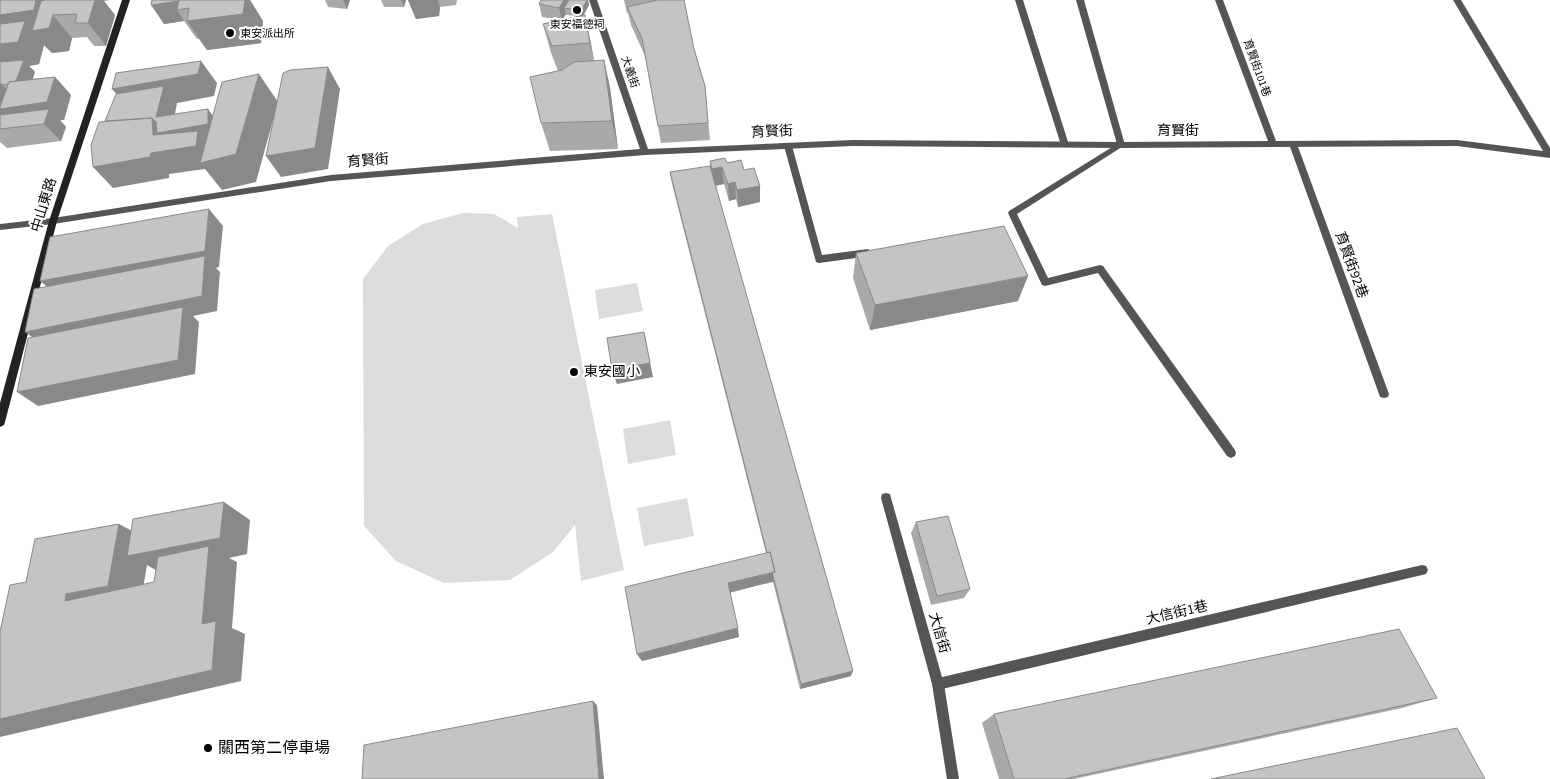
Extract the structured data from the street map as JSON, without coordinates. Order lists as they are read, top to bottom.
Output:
{
  "streets": {
    "street": [
      "育賢街101巷",
      "大義街",
      "育賢街",
      "中山東路",
      "育賢街92巷",
      "大信街1巷",
      "大信街"
    ]
  },
  "crossings": [
    ["育賢街101巷", "育賢街"],
    ["大義街", "育賢街"],
    ["育賢街", "中山東路"],
    ["育賢街", "育賢街92巷"],
    ["大信街1巷", "大信街"]
  ],
  "places": [
    "東安福德祠",
    "東安派出所",
    "東安國小",
    "關西第二停車場"
  ]
}
